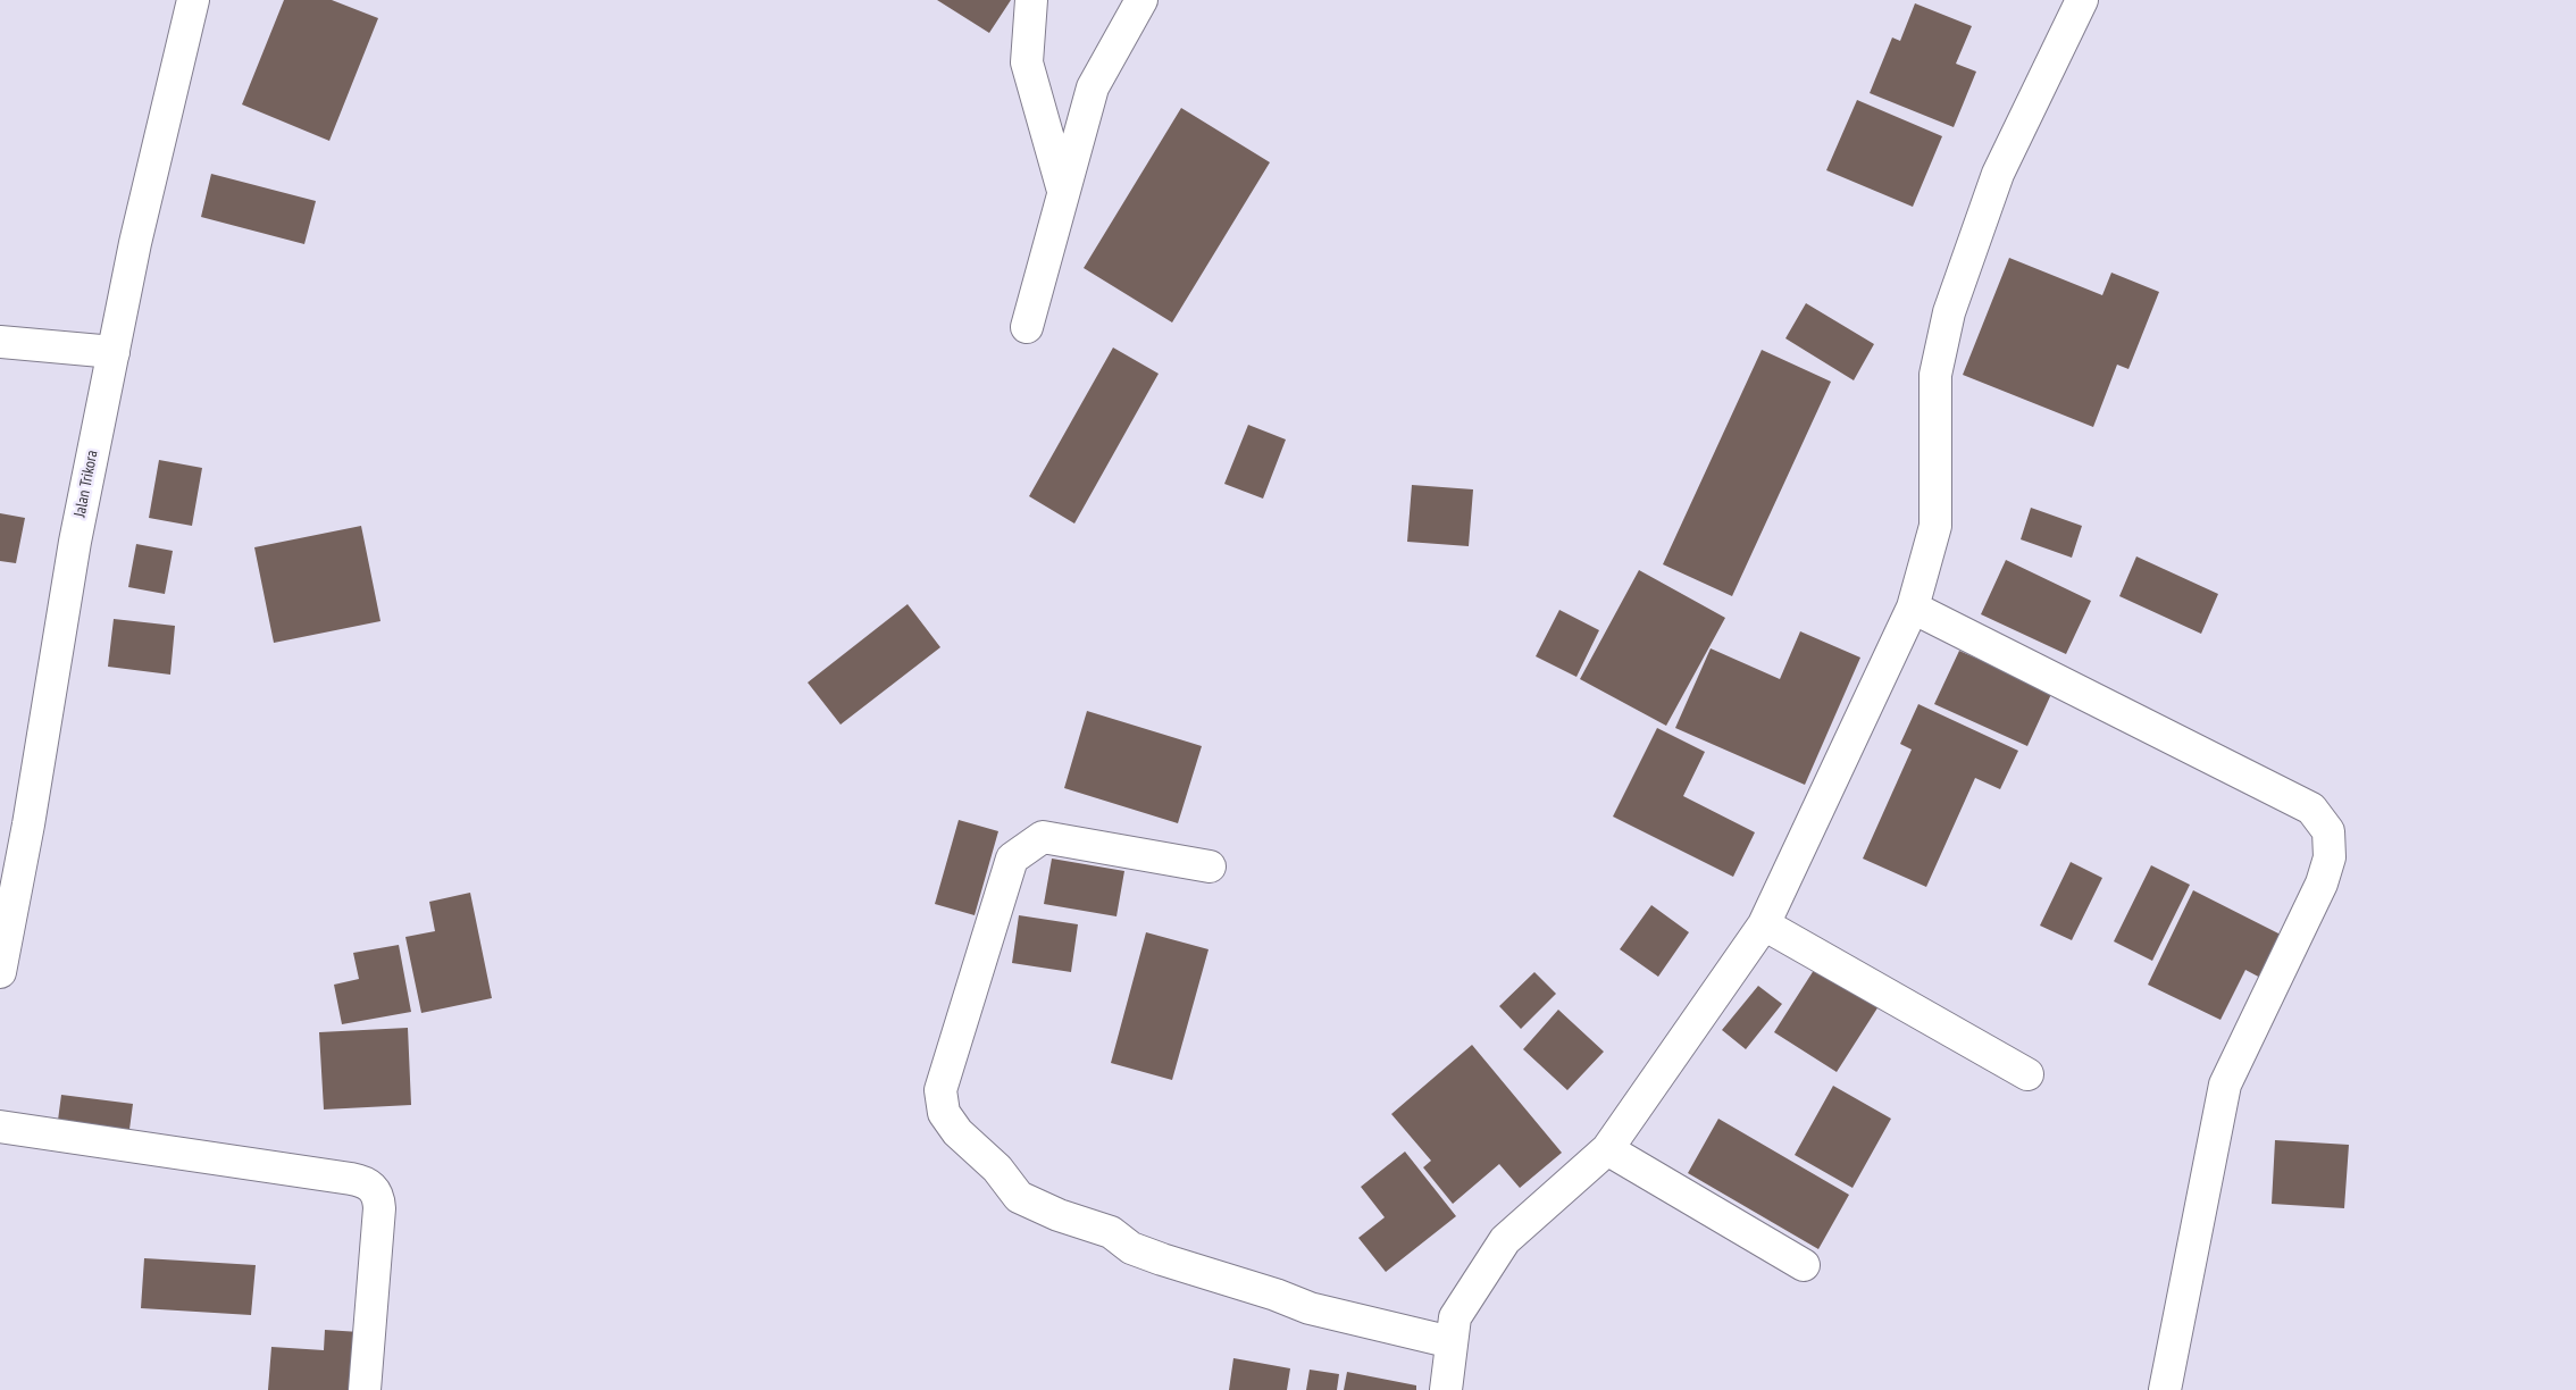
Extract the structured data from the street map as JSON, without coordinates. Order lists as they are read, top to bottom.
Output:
{
  "streets": {
    "street": ["Jalan Trikora"]
  }
}
